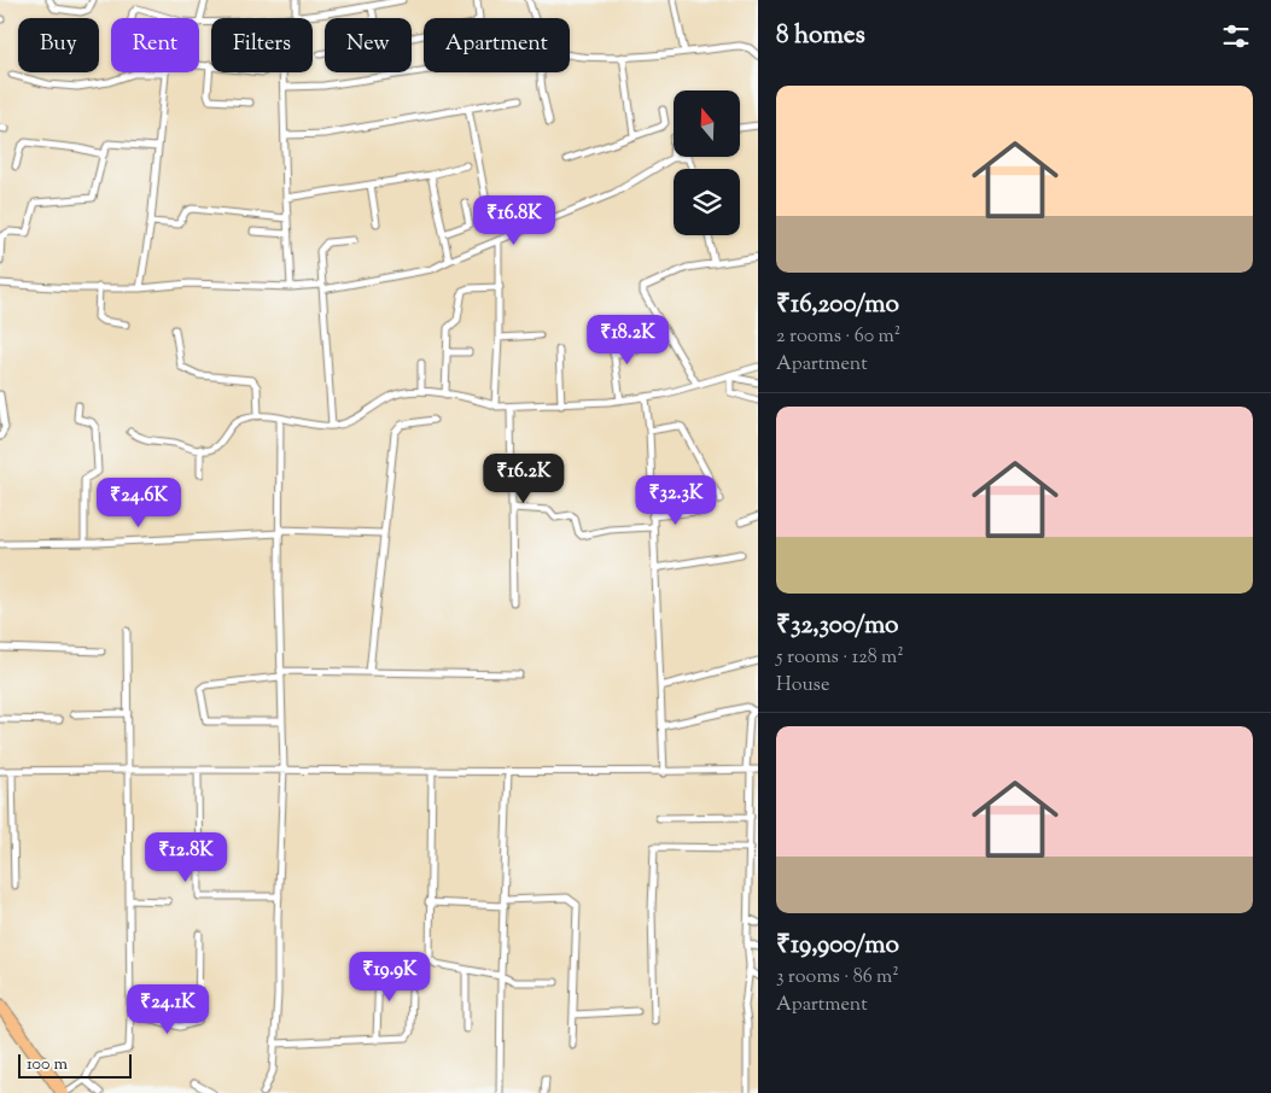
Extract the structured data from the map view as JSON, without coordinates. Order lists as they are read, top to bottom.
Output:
{
  "scale_bar": "100 m",
  "north": "top",
  "page": {
    "heading": "8 homes",
    "chip": [
      "Buy",
      "Rent",
      "Filters",
      "New",
      "Apartment"
    ],
    "list": [
      {
        "name": "₹16,200/mo",
        "note": "2 rooms · 60 m² · Apartment"
      },
      {
        "name": "₹32,300/mo",
        "note": "5 rooms · 128 m² · House"
      },
      {
        "name": "₹19,900/mo",
        "note": "3 rooms · 86 m² · Apartment"
      }
    ],
    "price": [
      "₹16.8K",
      "₹18.2K",
      "₹16.2K",
      "₹32.3K",
      "₹24.6K",
      "₹12.8K",
      "₹19.9K",
      "₹24.1K"
    ],
    "scale": "100 m"
  }
}
